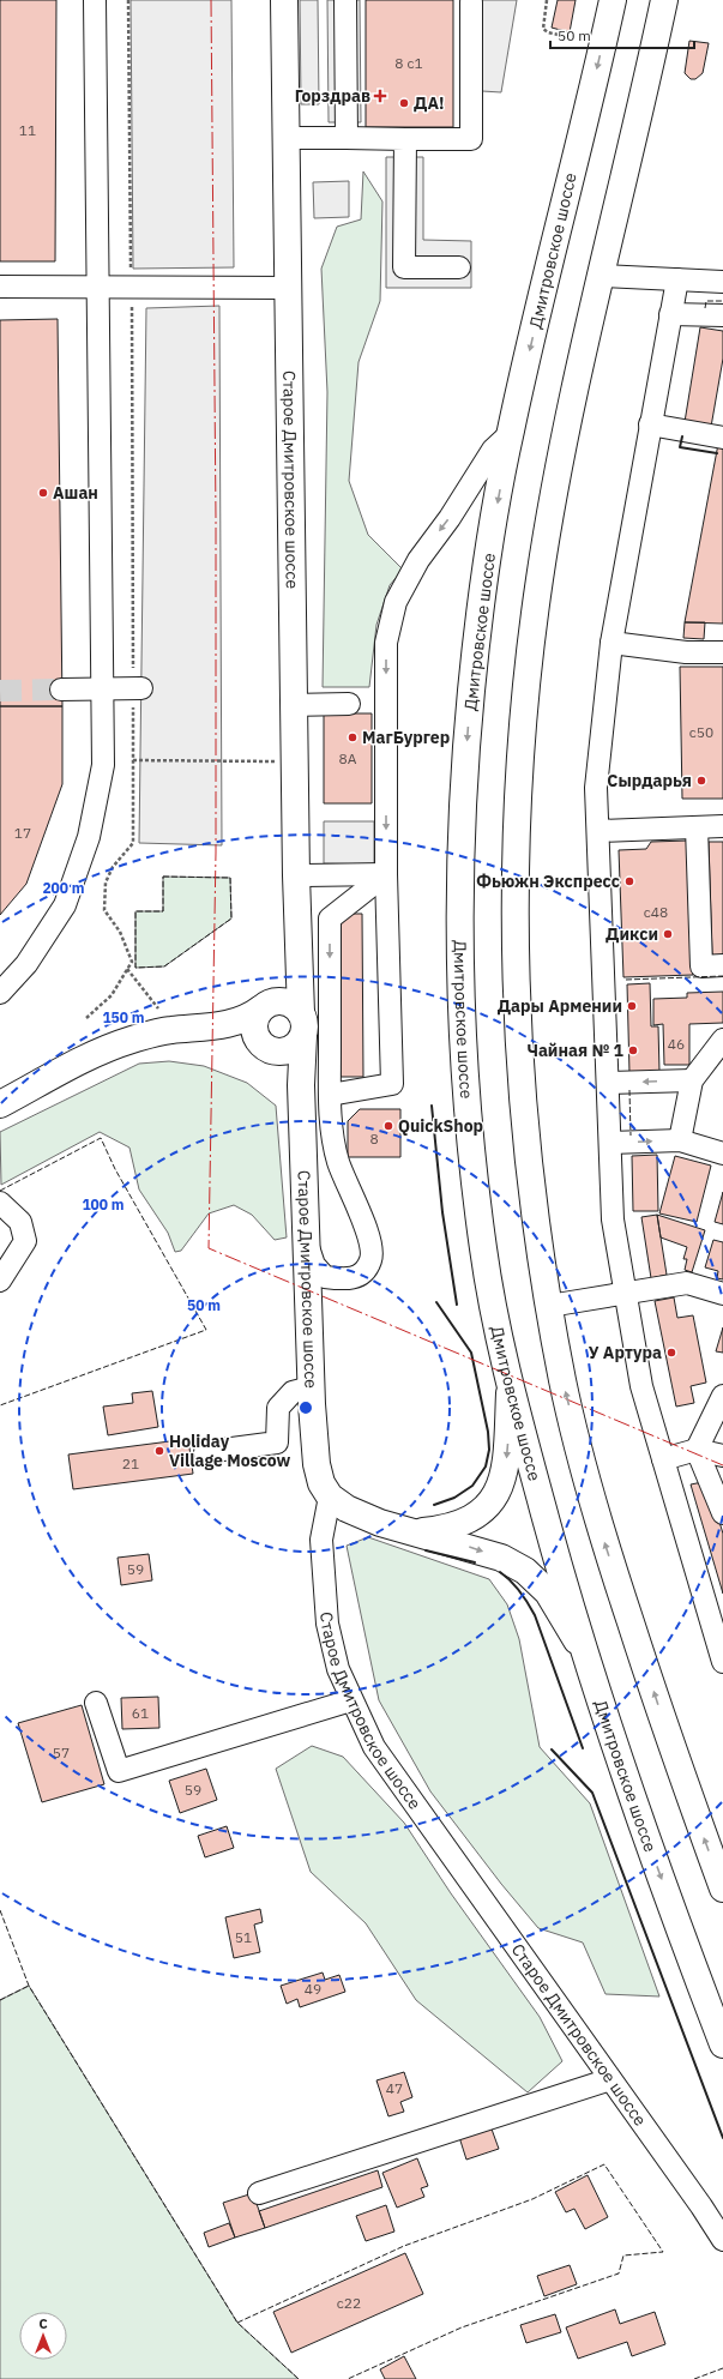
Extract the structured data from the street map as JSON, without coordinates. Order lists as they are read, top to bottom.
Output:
{
  "streets": {
    "main road": ["Дмитровское шоссе", "Старое Дмитровское шоссе"]
  },
  "places": {
    "health": ["Горздрав"],
    "other": [
      "ДА!",
      "Ашан",
      "МагБургер",
      "Сырдарья",
      "Фьюжн Экспресс",
      "Дикси",
      "Дары Армении",
      "Чайная № 1",
      "QuickShop",
      "У Артура",
      "Holiday Village Moscow"
    ]
  },
  "house_numbers": [
    "8 с1",
    "11",
    "с50",
    "8А",
    "17",
    "с48",
    "46",
    "8",
    "21",
    "59",
    "61",
    "57",
    "59",
    "51",
    "49",
    "47",
    "с22"
  ],
  "scale_bar": "50 m",
  "north": "top",
  "rings": [
    "200 m",
    "150 m",
    "100 m",
    "50 m"
  ]
}
